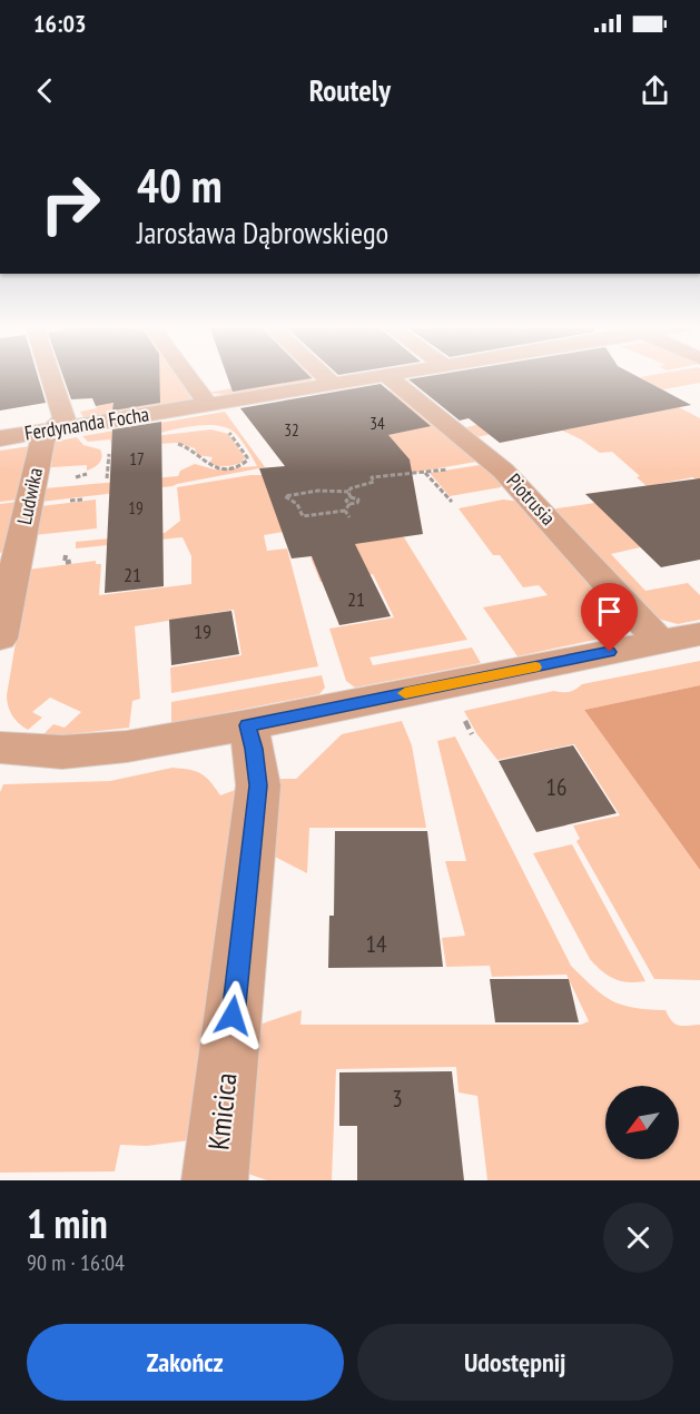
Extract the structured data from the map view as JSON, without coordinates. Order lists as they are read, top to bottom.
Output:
{
  "streets": {
    "street": [
      "Ferdynanda Focha",
      "Ludwika",
      "Piotrusia",
      "Kmicica"
    ]
  },
  "crossings": [
    ["Ferdynanda Focha", "Ludwika"],
    ["Ferdynanda Focha", "Piotrusia"]
  ],
  "house_numbers": [
    "34",
    "32",
    "17",
    "19",
    "21",
    "21",
    "19",
    "16",
    "14",
    "3"
  ],
  "north": "bottom left",
  "page": {
    "status": "16:03",
    "header": "Routely",
    "turn": ["40 m", "Jarosława Dąbrowskiego"],
    "heading": ["1 min", "90 m · 16:04"],
    "buttons": ["Zakończ", "Udostępnij"]
  }
}
